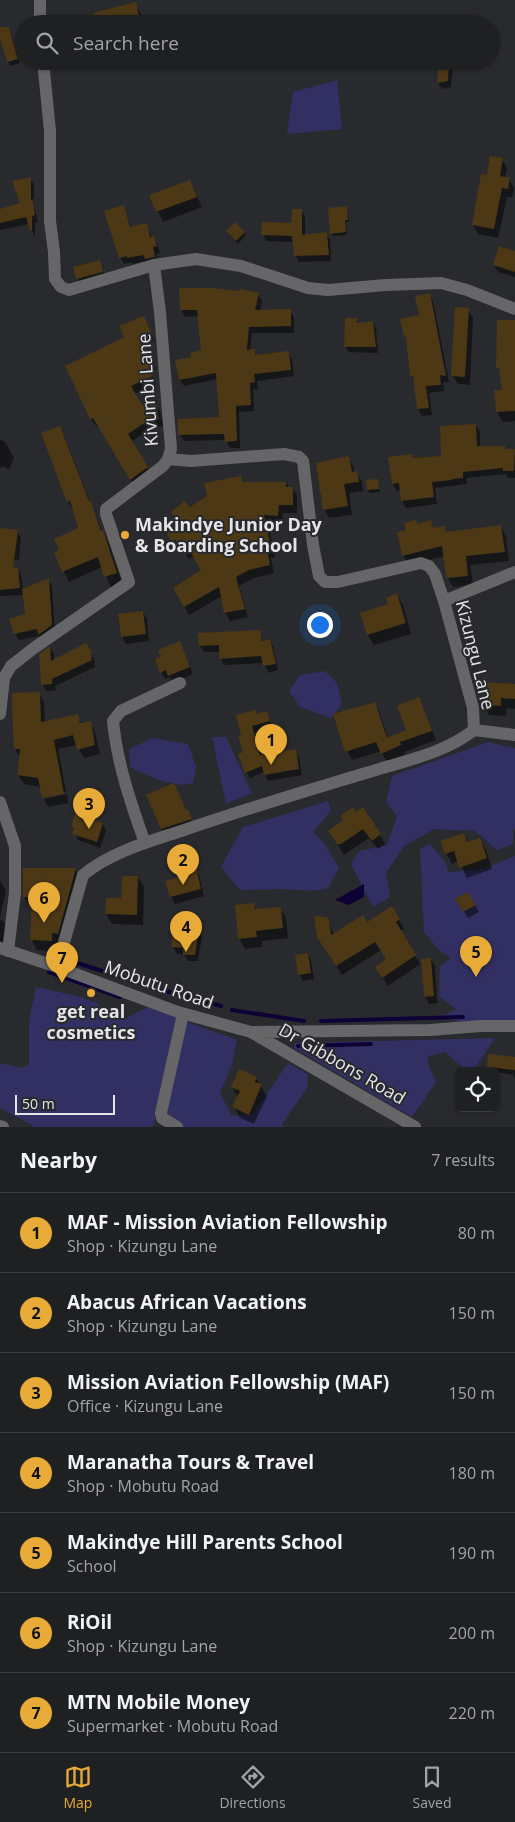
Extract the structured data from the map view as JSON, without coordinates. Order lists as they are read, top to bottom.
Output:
{
  "streets": {
    "street": [
      "Kivumbi Lane",
      "Kizungu Lane",
      "Mobutu Road",
      "Dr Gibbons Road"
    ]
  },
  "crossings": [
    ["Kivumbi Lane", "Kizungu Lane"],
    ["Kizungu Lane", "Mobutu Road"],
    ["Mobutu Road", "Dr Gibbons Road"]
  ],
  "places": ["Makindye Junior Day & Boarding School", "get real cosmetics"],
  "scale_bar": "50 m",
  "page": {
    "search": "Search here",
    "pins": [
      "1",
      "3",
      "2",
      "6",
      "4",
      "5",
      "7"
    ],
    "scale": "50 m",
    "heading": ["Nearby", "7 results"],
    "list": [
      {
        "mark": "1",
        "name": "MAF - Mission Aviation Fellowship",
        "note": "Shop · Kizungu Lane",
        "value": "80 m"
      },
      {
        "mark": "2",
        "name": "Abacus African Vacations",
        "note": "Shop · Kizungu Lane",
        "value": "150 m"
      },
      {
        "mark": "3",
        "name": "Mission Aviation Fellowship (MAF)",
        "note": "Office · Kizungu Lane",
        "value": "150 m"
      },
      {
        "mark": "4",
        "name": "Maranatha Tours & Travel",
        "note": "Shop · Mobutu Road",
        "value": "180 m"
      },
      {
        "mark": "5",
        "name": "Makindye Hill Parents School",
        "note": "School",
        "value": "190 m"
      },
      {
        "mark": "6",
        "name": "RiOil",
        "note": "Shop · Kizungu Lane",
        "value": "200 m"
      },
      {
        "mark": "7",
        "name": "MTN Mobile Money",
        "note": "Supermarket · Mobutu Road",
        "value": "220 m"
      }
    ],
    "nav": ["Map", "Directions", "Saved"]
  }
}
